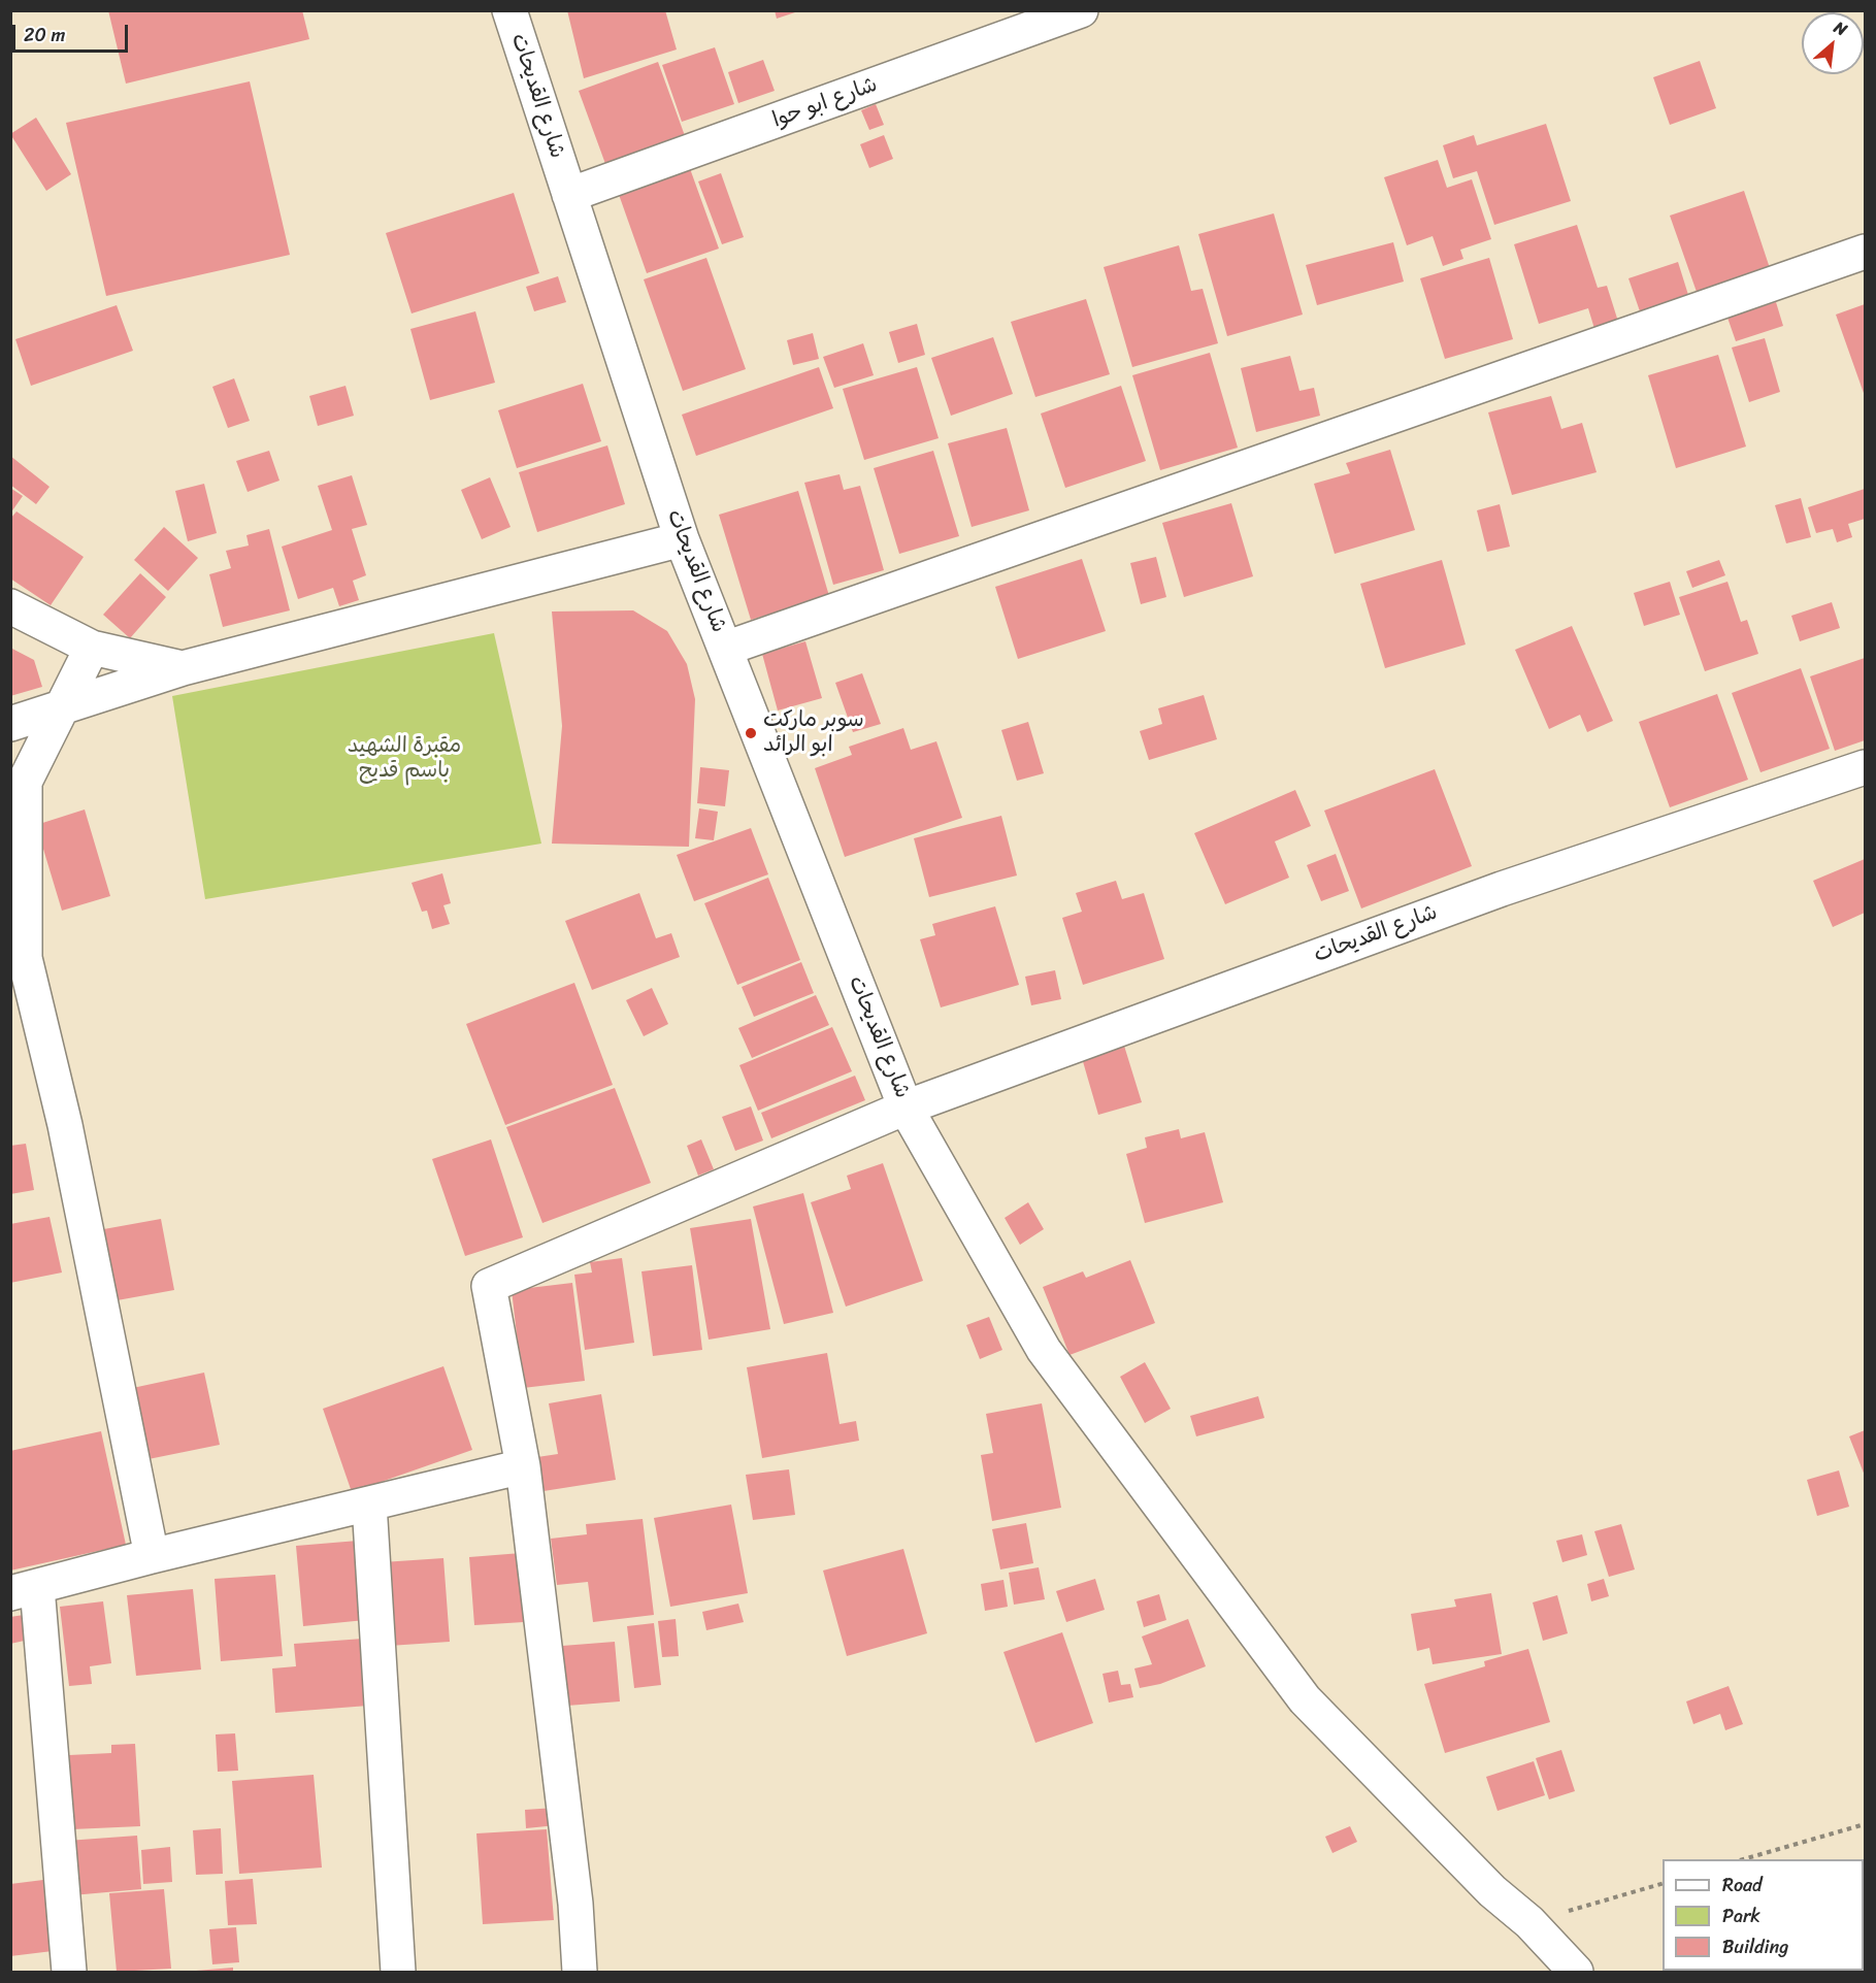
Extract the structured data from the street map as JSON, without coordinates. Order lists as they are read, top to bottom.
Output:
{
  "streets": {
    "street": ["شارع القديحات", "شارع ابو حوا"]
  },
  "crossings": [
    ["شارع القديحات", "شارع ابو حوا"]
  ],
  "parks": ["مقبرة الشهيد باسم قديح"],
  "places": ["سوبر ماركت ابو الرائد"],
  "legend": ["Road", "Park", "Building"],
  "scale_bar": "20 m",
  "north": "top right"
}
